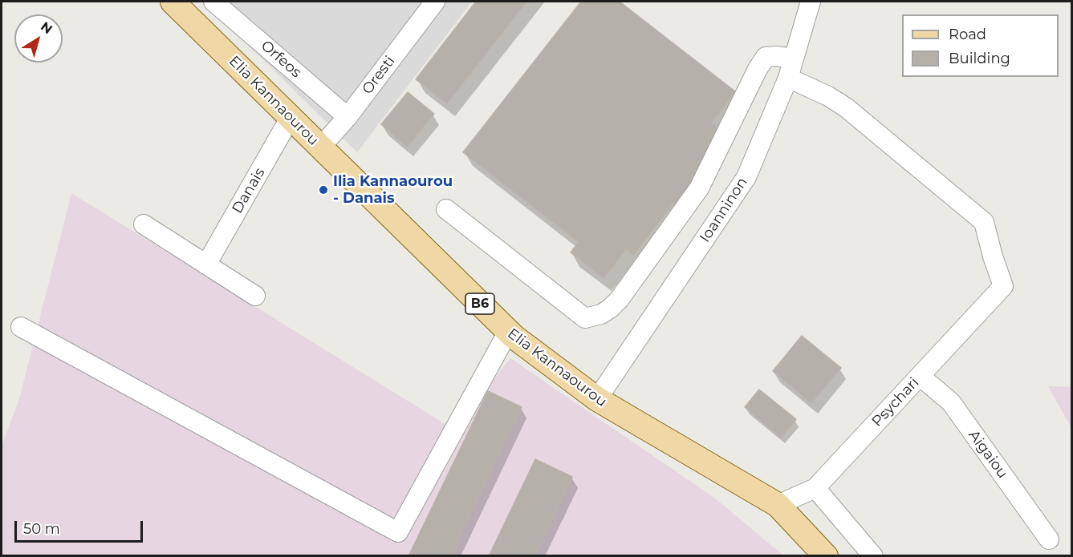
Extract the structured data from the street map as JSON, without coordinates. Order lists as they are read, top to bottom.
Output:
{
  "streets": {
    "main road": ["Elia Kannaourou", "B6"],
    "street": [
      "Orfeos",
      "Oresti",
      "Danais",
      "Ioanninon",
      "Psychari",
      "Aigaiou"
    ]
  },
  "crossings": [
    ["Orfeos", "Oresti"],
    ["Oresti", "Elia Kannaourou"],
    ["Elia Kannaourou", "Danais"],
    ["Elia Kannaourou", "Ioanninon"],
    ["Elia Kannaourou", "Psychari"],
    ["Ioanninon", "Psychari"],
    ["Psychari", "Aigaiou"]
  ],
  "places": ["Ilia Kannaourou - Danais"],
  "legend": ["Road", "Building"],
  "scale_bar": "50 m",
  "north": "top right"
}
